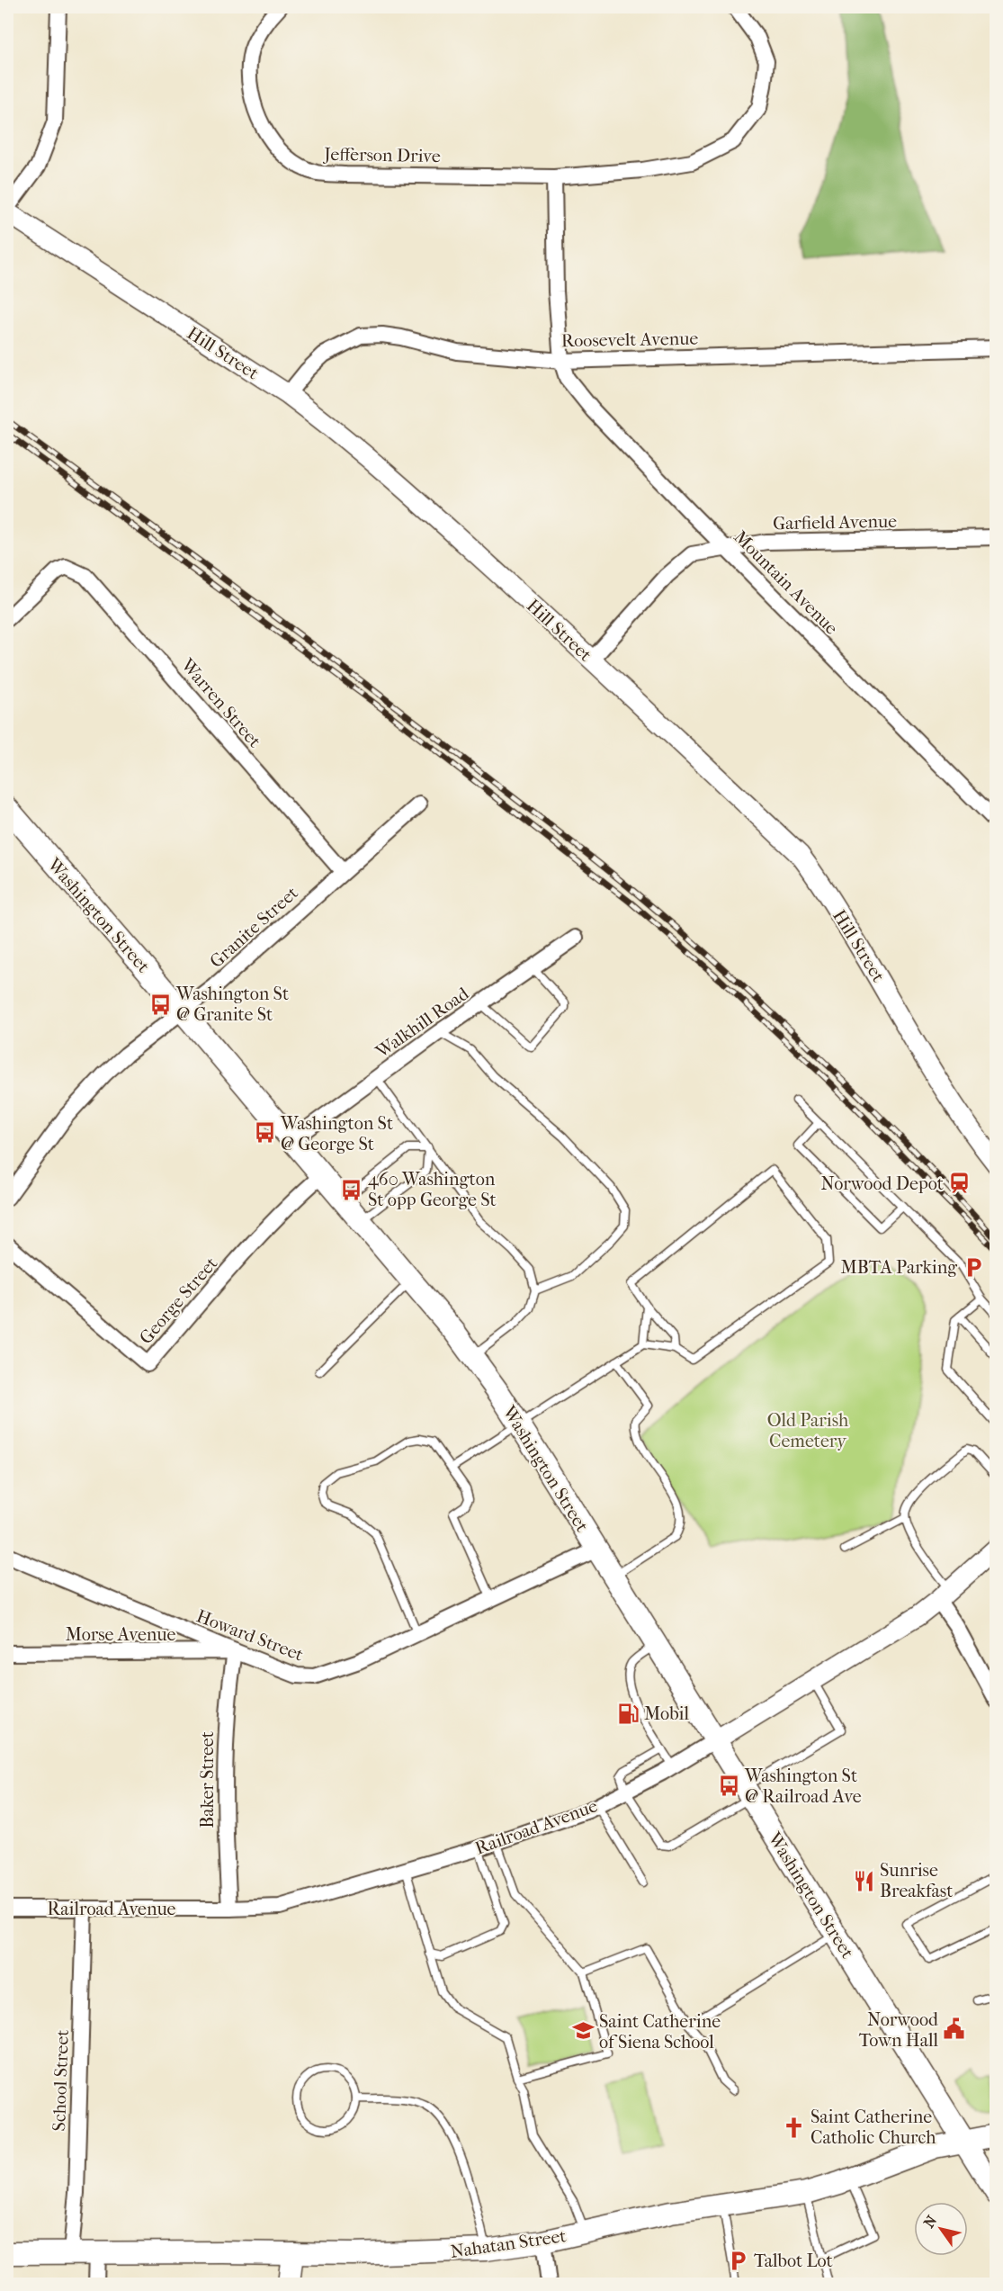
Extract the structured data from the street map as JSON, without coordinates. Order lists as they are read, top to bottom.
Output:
{
  "streets": {
    "main road": ["Washington Street", "Nahatan Street"],
    "street": [
      "Jefferson Drive",
      "Roosevelt Avenue",
      "Hill Street",
      "Garfield Avenue",
      "Mountain Avenue",
      "Warren Street",
      "Granite Street",
      "Walkhill Road",
      "George Street",
      "Morse Avenue",
      "Howard Street",
      "Baker Street",
      "Railroad Avenue",
      "School Street"
    ]
  },
  "crossings": [
    ["Roosevelt Avenue", "Hill Street"],
    ["Roosevelt Avenue", "Mountain Avenue"],
    ["Hill Street", "Garfield Avenue"],
    ["Garfield Avenue", "Mountain Avenue"],
    ["Warren Street", "Granite Street"],
    ["Washington Street", "Granite Street"],
    ["Washington Street", "Walkhill Road"],
    ["Washington Street", "George Street"],
    ["Washington Street", "Howard Street"],
    ["Washington Street", "Railroad Avenue"],
    ["Washington Street", "Nahatan Street"],
    ["Morse Avenue", "Howard Street"],
    ["Morse Avenue", "Baker Street"],
    ["Howard Street", "Baker Street"],
    ["Baker Street", "Railroad Avenue"],
    ["Railroad Avenue", "School Street"],
    ["School Street", "Nahatan Street"]
  ],
  "parks": ["Old Parish Cemetery"],
  "places": {
    "bus stop": [
      "Washington St @ Granite St",
      "Washington St @ George St",
      "460 Washington St opp George St",
      "Washington St @ Railroad Ave"
    ],
    "station": ["Norwood Depot"],
    "parking": ["MBTA Parking", "Talbot Lot"],
    "fuel station": ["Mobil"],
    "restaurant": ["Sunrise Breakfast"],
    "public building": ["Norwood Town Hall"],
    "school or university": ["Saint Catherine of Siena School"],
    "church": ["Saint Catherine Catholic Church"]
  },
  "north": "top left"
}
